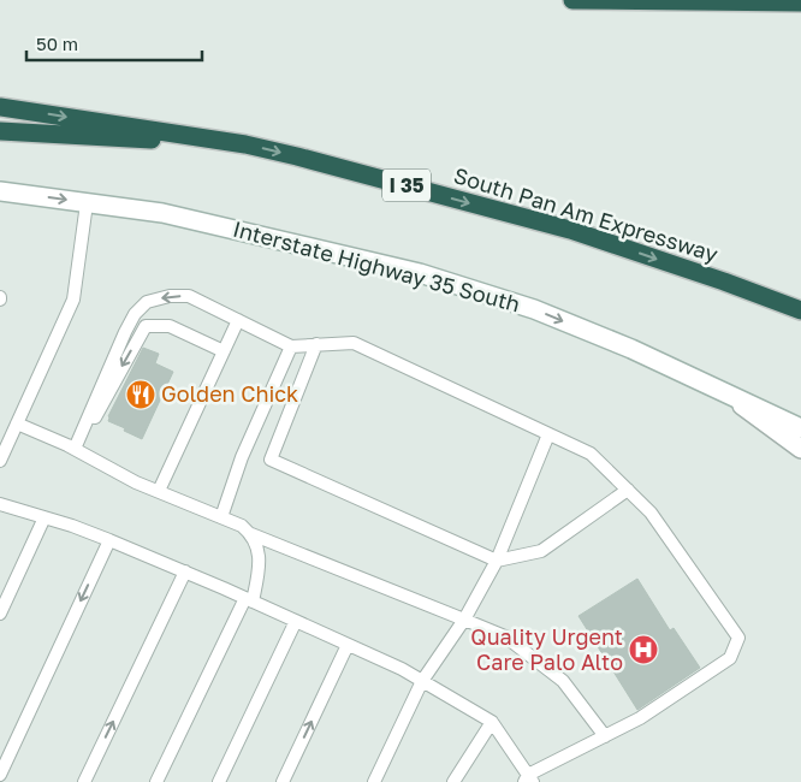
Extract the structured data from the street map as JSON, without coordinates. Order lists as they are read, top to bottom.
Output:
{
  "streets": {
    "highway": ["I 35", "South Pan Am Expressway"],
    "main road": ["Interstate Highway 35 South"]
  },
  "one_way": ["South Pan Am Expressway", "Interstate Highway 35 South"],
  "places": {
    "restaurant": ["Golden Chick"],
    "hospital": ["Quality Urgent Care Palo Alto"]
  },
  "scale_bar": "50 m"
}
